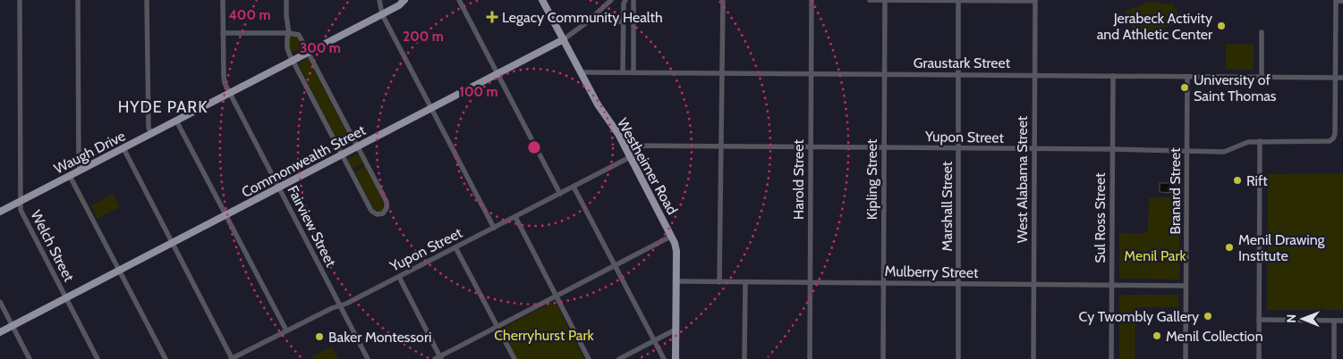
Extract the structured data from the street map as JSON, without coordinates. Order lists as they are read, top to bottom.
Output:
{
  "streets": {
    "main road": ["Waugh Drive", "Commonwealth Street", "Westheimer Road"],
    "street": [
      "Graustark Street",
      "Yupon Street",
      "Harold Street",
      "Kipling Street",
      "West Alabama Street",
      "Branard Street",
      "Marshall Street",
      "Sul Ross Street",
      "Fairview Street",
      "Welch Street",
      "Mulberry Street"
    ]
  },
  "crossings": [
    ["Graustark Street", "Yupon Street"],
    ["Graustark Street", "Westheimer Road"],
    ["Graustark Street", "Harold Street"],
    ["Graustark Street", "Kipling Street"],
    ["Graustark Street", "West Alabama Street"],
    ["Graustark Street", "Branard Street"],
    ["Graustark Street", "Marshall Street"],
    ["Graustark Street", "Sul Ross Street"],
    ["Yupon Street", "Westheimer Road"],
    ["Yupon Street", "Harold Street"],
    ["Yupon Street", "Kipling Street"],
    ["Yupon Street", "West Alabama Street"],
    ["Yupon Street", "Branard Street"],
    ["Yupon Street", "Marshall Street"],
    ["Yupon Street", "Sul Ross Street"],
    ["Yupon Street", "Fairview Street"],
    ["Waugh Drive", "Fairview Street"],
    ["Waugh Drive", "Welch Street"],
    ["Commonwealth Street", "Westheimer Road"],
    ["Commonwealth Street", "Fairview Street"],
    ["Commonwealth Street", "Welch Street"],
    ["Westheimer Road", "Mulberry Street"],
    ["Harold Street", "Mulberry Street"],
    ["Kipling Street", "Mulberry Street"],
    ["West Alabama Street", "Mulberry Street"],
    ["Branard Street", "Mulberry Street"],
    ["Marshall Street", "Mulberry Street"],
    ["Sul Ross Street", "Mulberry Street"]
  ],
  "districts": ["HYDE PARK"],
  "parks": ["Menil Park", "Cherryhurst Park"],
  "places": {
    "health": ["Legacy Community Health"],
    "other": [
      "Jerabeck Activity and Athletic Center",
      "University of Saint Thomas",
      "Rift",
      "Menil Drawing Institute",
      "Cy Twombly Gallery",
      "Menil Collection",
      "Baker Montessori"
    ]
  },
  "north": "left",
  "rings": [
    "400 m",
    "200 m",
    "300 m",
    "100 m"
  ]
}
